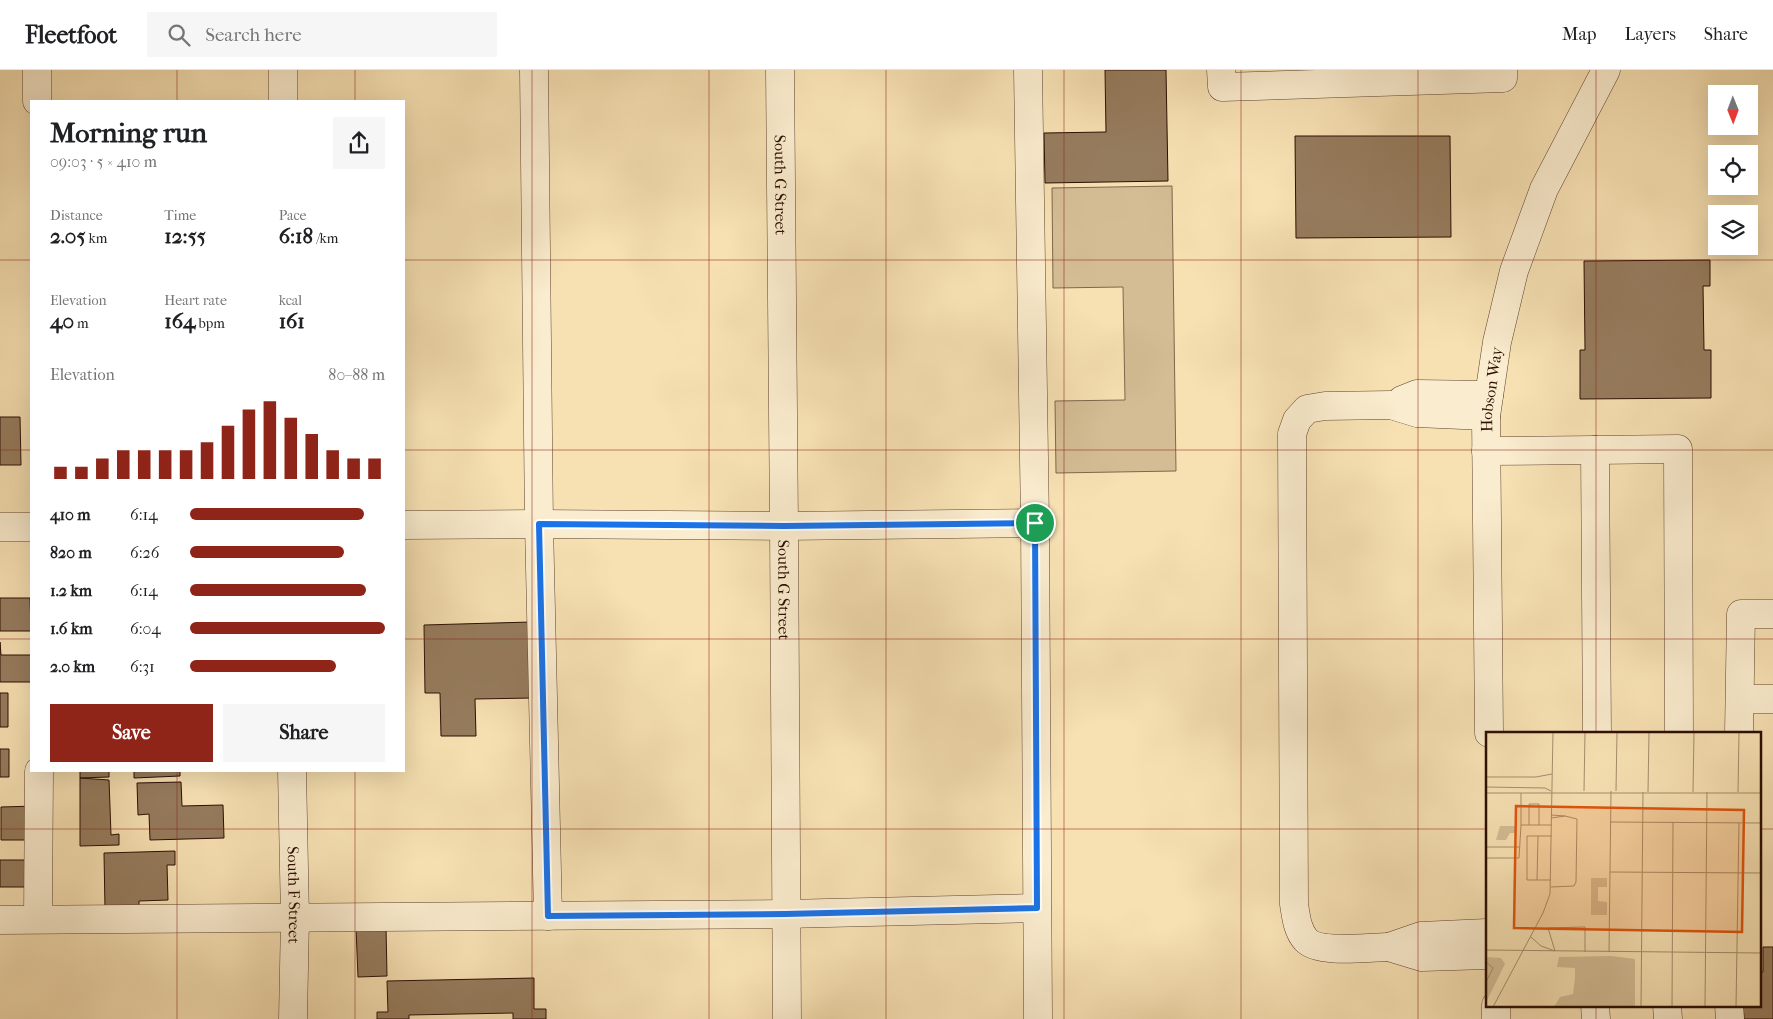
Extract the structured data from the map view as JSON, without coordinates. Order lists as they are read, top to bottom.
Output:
{
  "streets": {
    "street": ["South G Street", "Hobson Way", "South F Street"]
  },
  "north": "bottom",
  "page": {
    "header": "Fleetfoot",
    "search": "Search here",
    "nav": ["Map", "Layers", "Share"],
    "heading": ["Morning run", "09:03 · 5 × 410 m"],
    "stats": [
      ["Distance", "2.05 km"],
      ["Time", "12:55"],
      ["Pace", "6:18 /km"],
      ["Elevation", "40 m"],
      ["Heart rate", "164 bpm"],
      ["kcal", "161"]
    ],
    "chart": ["Elevation", "80–88 m"],
    "list": [
      {
        "name": "410 m",
        "note": "6:14"
      },
      {
        "name": "820 m",
        "note": "6:26"
      },
      {
        "name": "1.2 km",
        "note": "6:14"
      },
      {
        "name": "1.6 km",
        "note": "6:04"
      },
      {
        "name": "2.0 km",
        "note": "6:31"
      }
    ],
    "buttons": ["Save", "Share"]
  }
}
